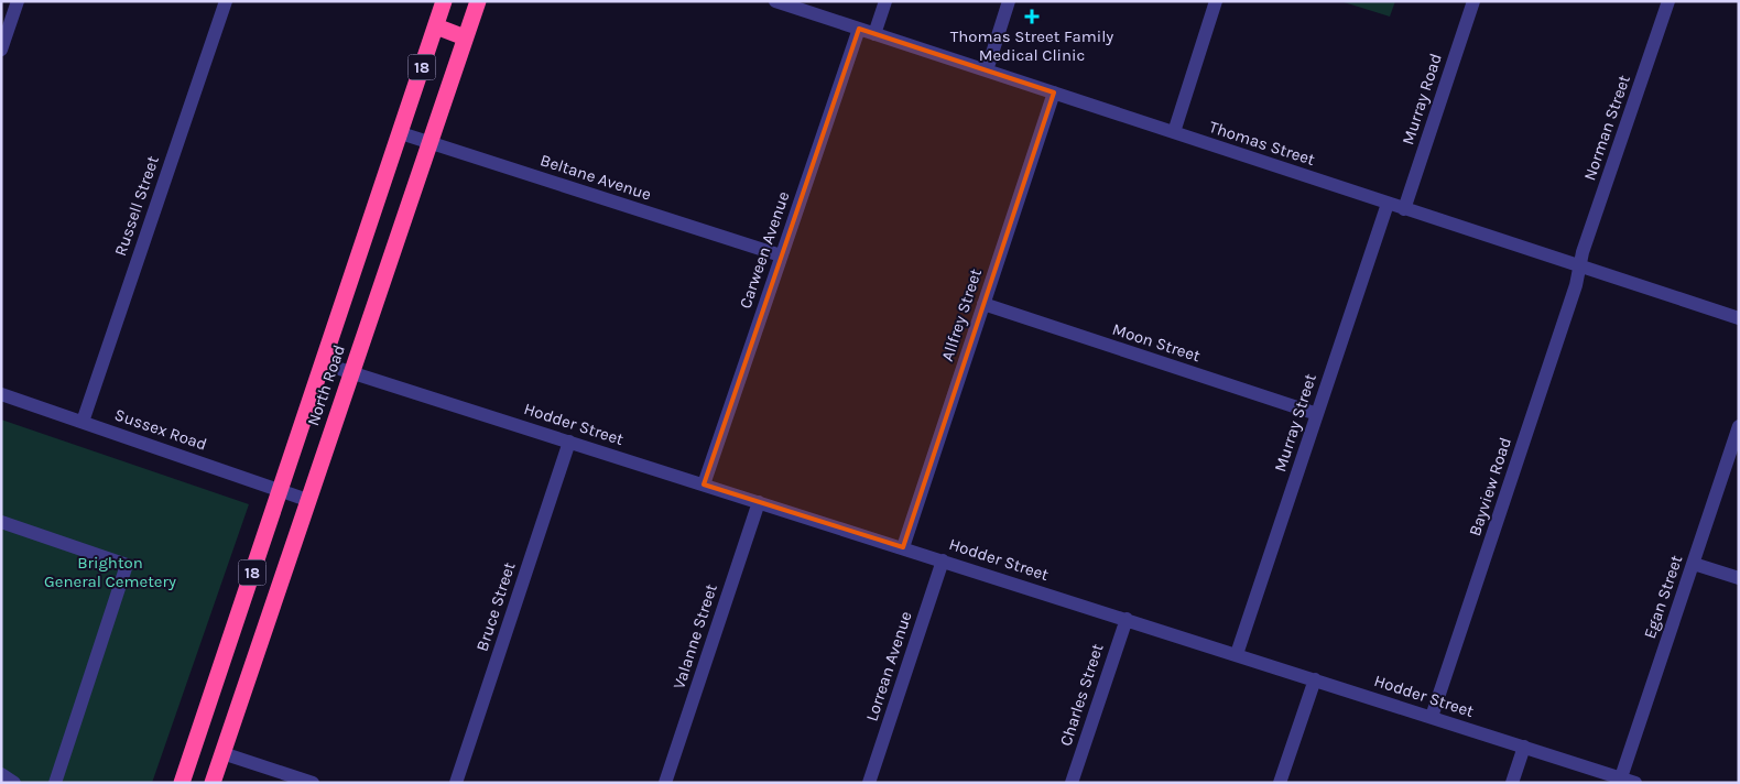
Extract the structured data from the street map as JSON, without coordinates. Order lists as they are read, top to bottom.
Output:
{
  "streets": {
    "highway": ["18", "North Road"],
    "street": [
      "Murray Road",
      "Norman Street",
      "Thomas Street",
      "Beltane Avenue",
      "Russell Street",
      "Carween Avenue",
      "Allfrey Street",
      "Moon Street",
      "Murray Street",
      "Hodder Street",
      "Sussex Road",
      "Bayview Road",
      "Egan Street",
      "Bruce Street",
      "Valanne Street",
      "Lorrean Avenue",
      "Charles Street"
    ]
  },
  "crossings": [
    ["Murray Road", "Thomas Street"],
    ["Norman Street", "Thomas Street"],
    ["Norman Street", "Bayview Road"],
    ["Thomas Street", "Carween Avenue"],
    ["Thomas Street", "Allfrey Street"],
    ["Thomas Street", "Murray Street"],
    ["Thomas Street", "Bayview Road"],
    ["Beltane Avenue", "Carween Avenue"],
    ["Beltane Avenue", "North Road"],
    ["Russell Street", "Sussex Road"],
    ["Carween Avenue", "Hodder Street"],
    ["Allfrey Street", "Moon Street"],
    ["Allfrey Street", "Hodder Street"],
    ["Moon Street", "Murray Street"],
    ["North Road", "Hodder Street"],
    ["North Road", "Sussex Road"],
    ["Murray Street", "Hodder Street"],
    ["Hodder Street", "Bayview Road"],
    ["Hodder Street", "Egan Street"],
    ["Hodder Street", "Bruce Street"],
    ["Hodder Street", "Valanne Street"],
    ["Hodder Street", "Lorrean Avenue"],
    ["Hodder Street", "Charles Street"]
  ],
  "parks": ["Brighton General Cemetery"],
  "places": {
    "health": ["Thomas Street Family Medical Clinic"]
  }
}
